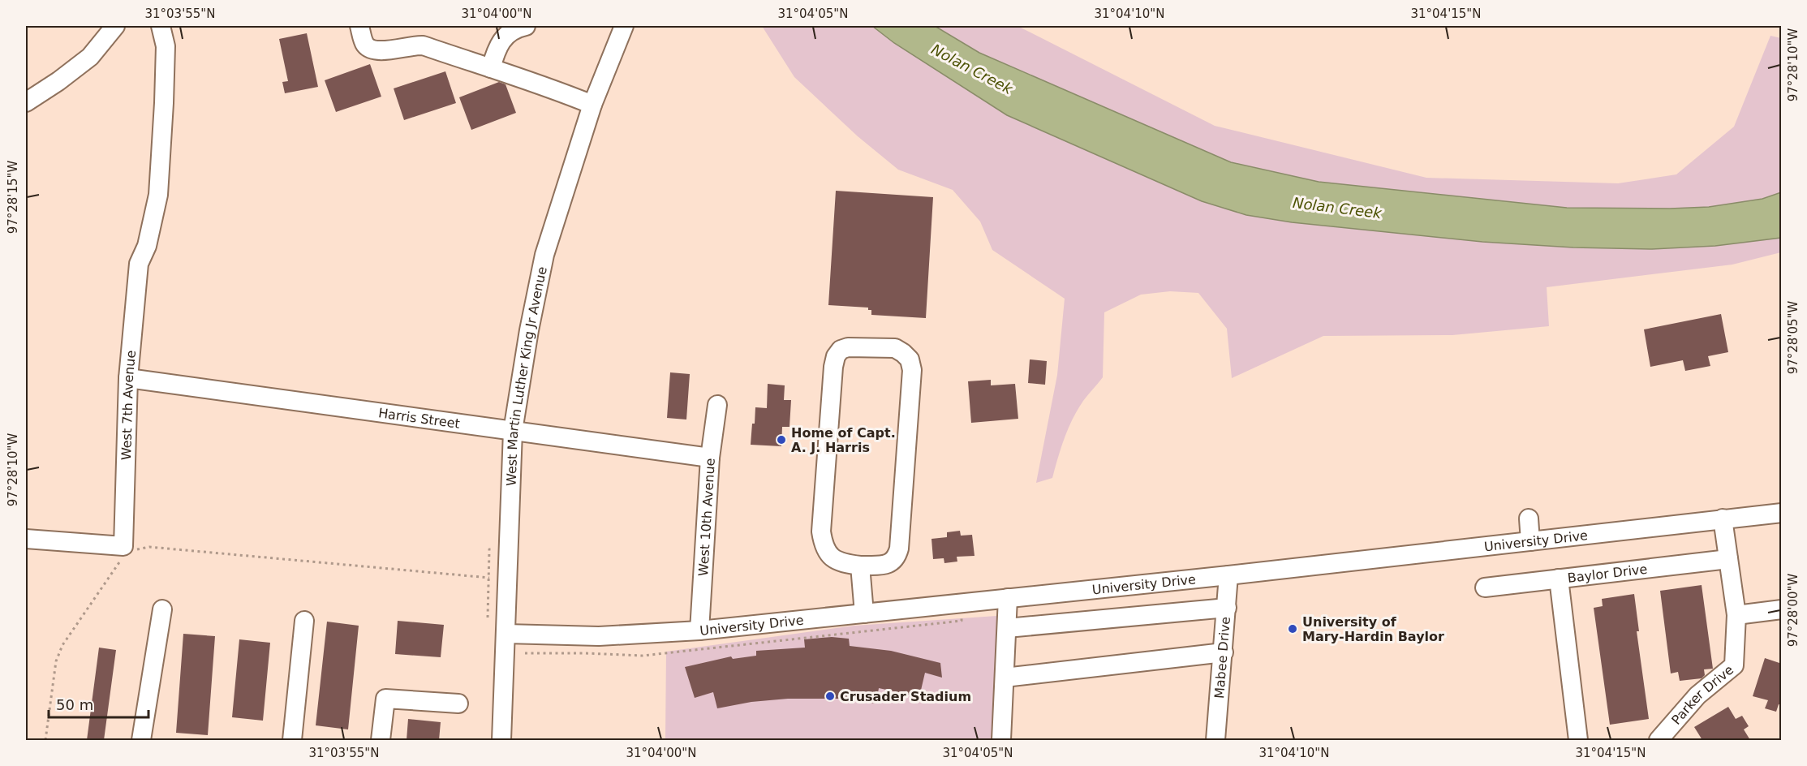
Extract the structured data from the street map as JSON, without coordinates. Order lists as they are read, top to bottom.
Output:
{
  "streets": {
    "street": [
      "West Martin Luther King Jr Avenue",
      "West 7th Avenue",
      "Harris Street",
      "West 10th Avenue",
      "University Drive",
      "Baylor Drive",
      "Mabee Drive",
      "Parker Drive"
    ]
  },
  "crossings": [
    ["West Martin Luther King Jr Avenue", "Harris Street"],
    ["West Martin Luther King Jr Avenue", "University Drive"],
    ["West 7th Avenue", "Harris Street"],
    ["Harris Street", "West 10th Avenue"],
    ["West 10th Avenue", "University Drive"],
    ["University Drive", "Mabee Drive"],
    ["University Drive", "Parker Drive"],
    ["Baylor Drive", "Parker Drive"]
  ],
  "water": ["Nolan Creek"],
  "places": ["Home of Capt. A. J. Harris", "University of Mary-Hardin Baylor", "Crusader Stadium"],
  "scale_bar": "50 m",
  "coordinates": [
    "31°03'55\"N",
    "31°04'00\"N",
    "31°04'05\"N",
    "31°04'10\"N",
    "31°04'15\"N",
    "97°28'10\"W",
    "97°28'15\"W",
    "97°28'05\"W",
    "97°28'00\"W"
  ]
}
